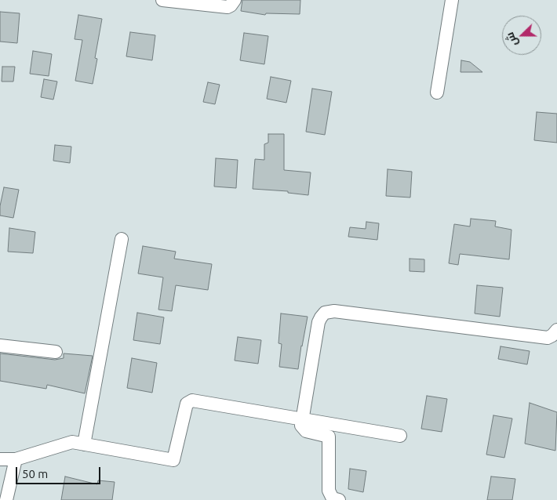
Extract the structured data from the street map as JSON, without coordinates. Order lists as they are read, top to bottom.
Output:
{
  "scale_bar": "50 m",
  "north": "left"
}
